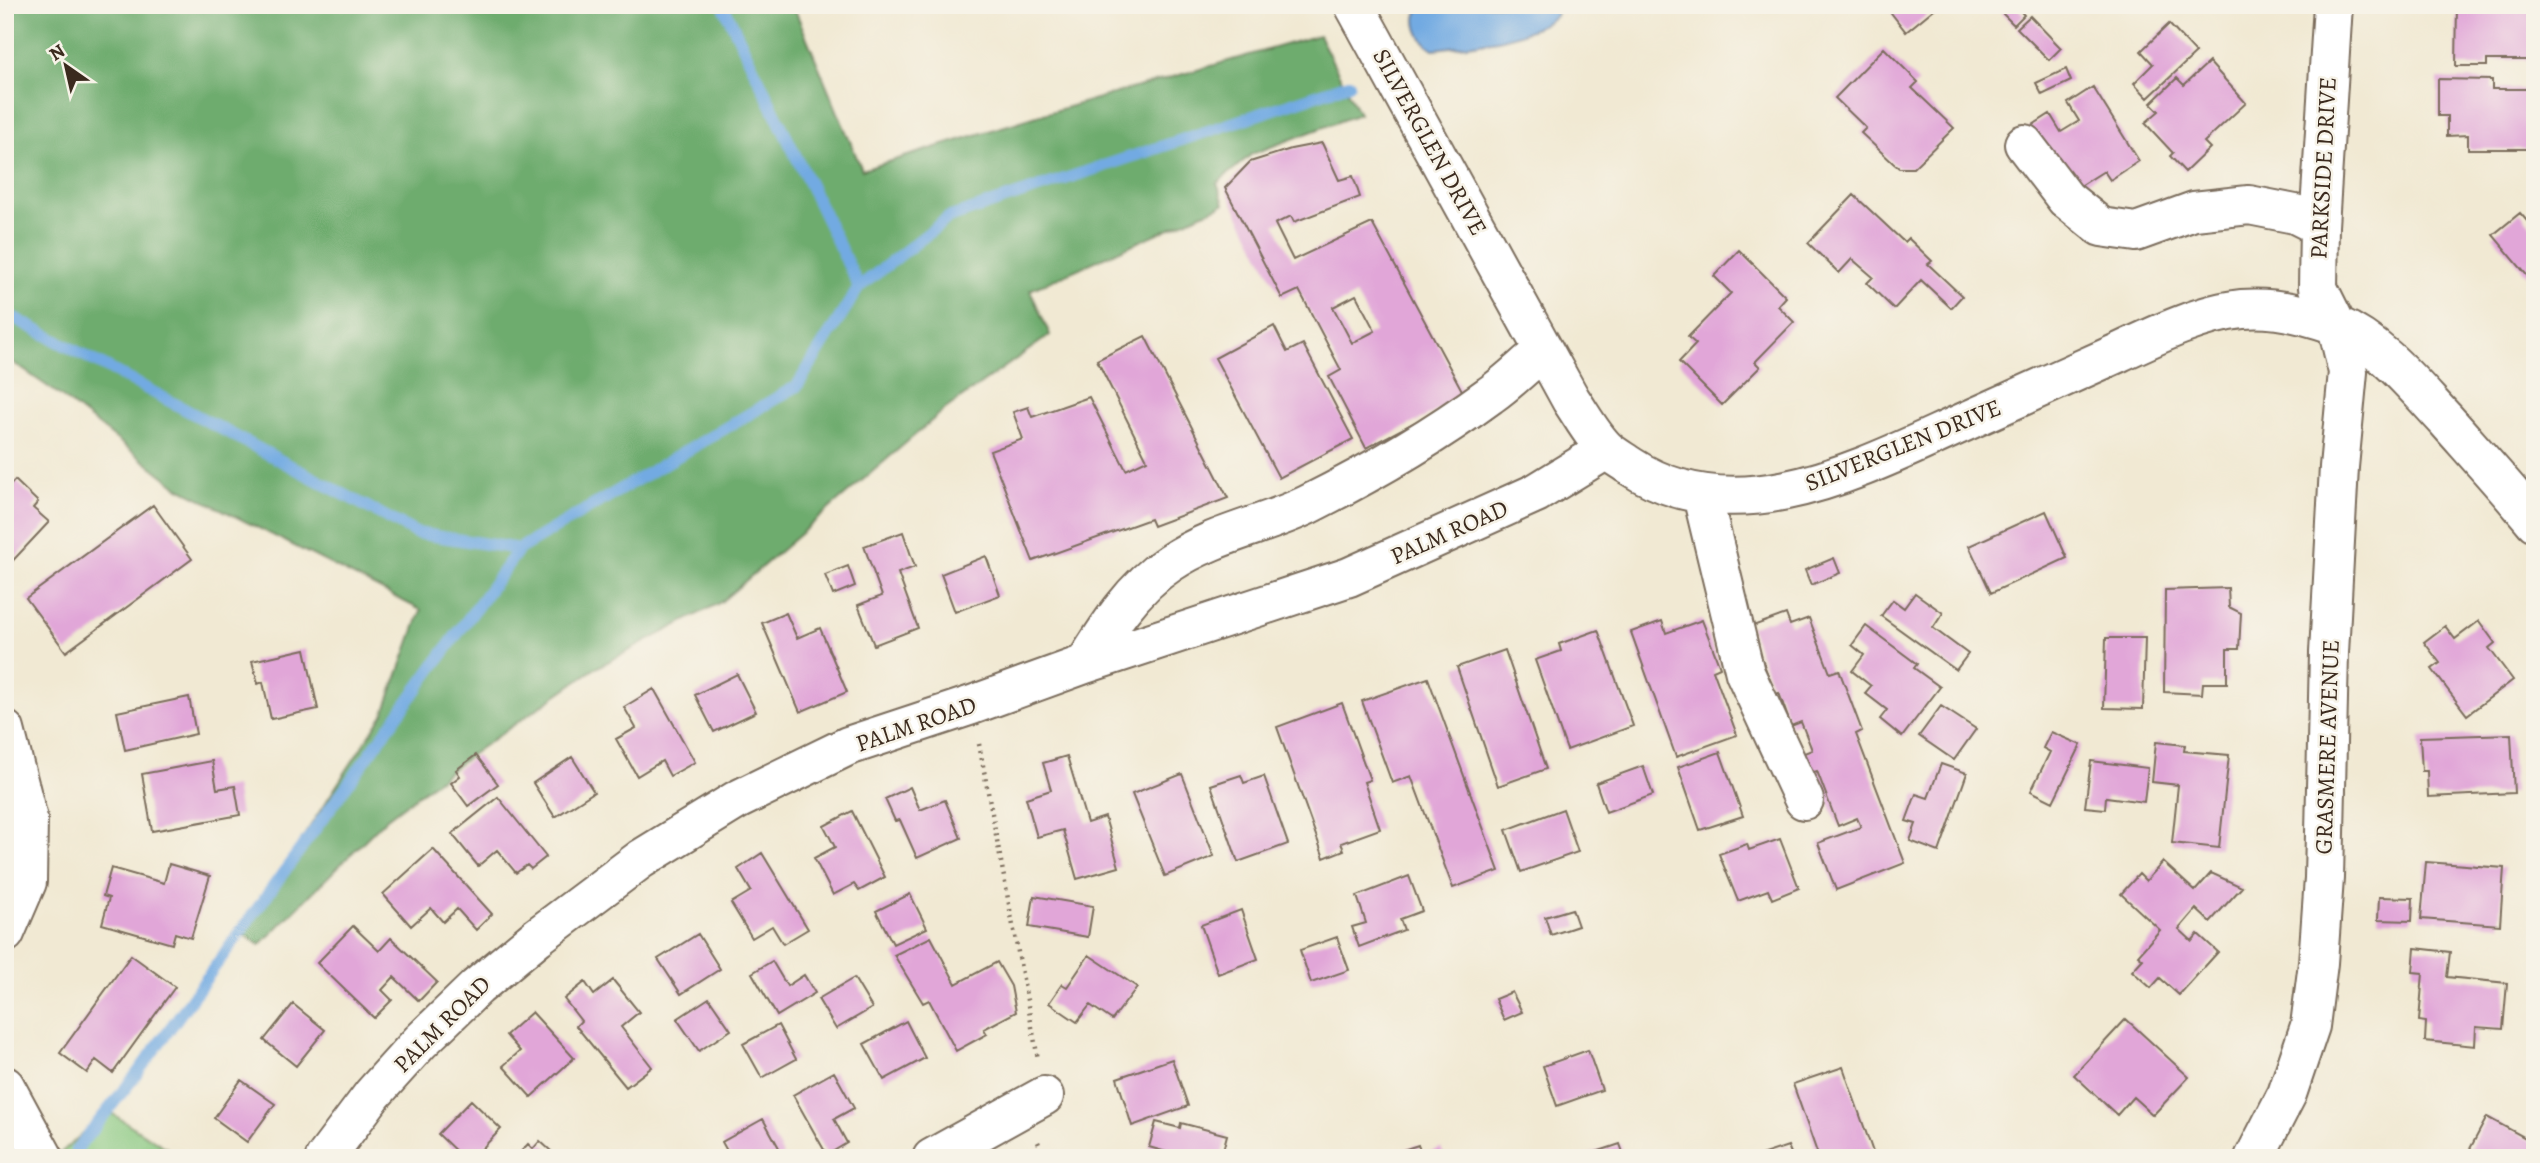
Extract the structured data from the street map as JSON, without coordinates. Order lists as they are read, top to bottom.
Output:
{
  "streets": {
    "street": [
      "SILVERGLEN DRIVE",
      "PARKSIDE DRIVE",
      "PALM ROAD",
      "GRASMERE AVENUE"
    ]
  },
  "crossings": [
    ["SILVERGLEN DRIVE", "PARKSIDE DRIVE"],
    ["SILVERGLEN DRIVE", "PALM ROAD"],
    ["SILVERGLEN DRIVE", "GRASMERE AVENUE"],
    ["PARKSIDE DRIVE", "GRASMERE AVENUE"]
  ],
  "north": "top left"
}
